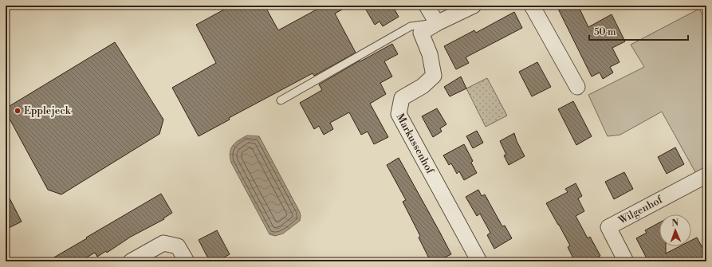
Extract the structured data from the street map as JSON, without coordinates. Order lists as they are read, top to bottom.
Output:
{
  "streets": {
    "street": ["Markussenhof", "Wilgenhof"]
  },
  "places": ["Epplejeck"],
  "scale_bar": "50 m",
  "north": "top"
}
